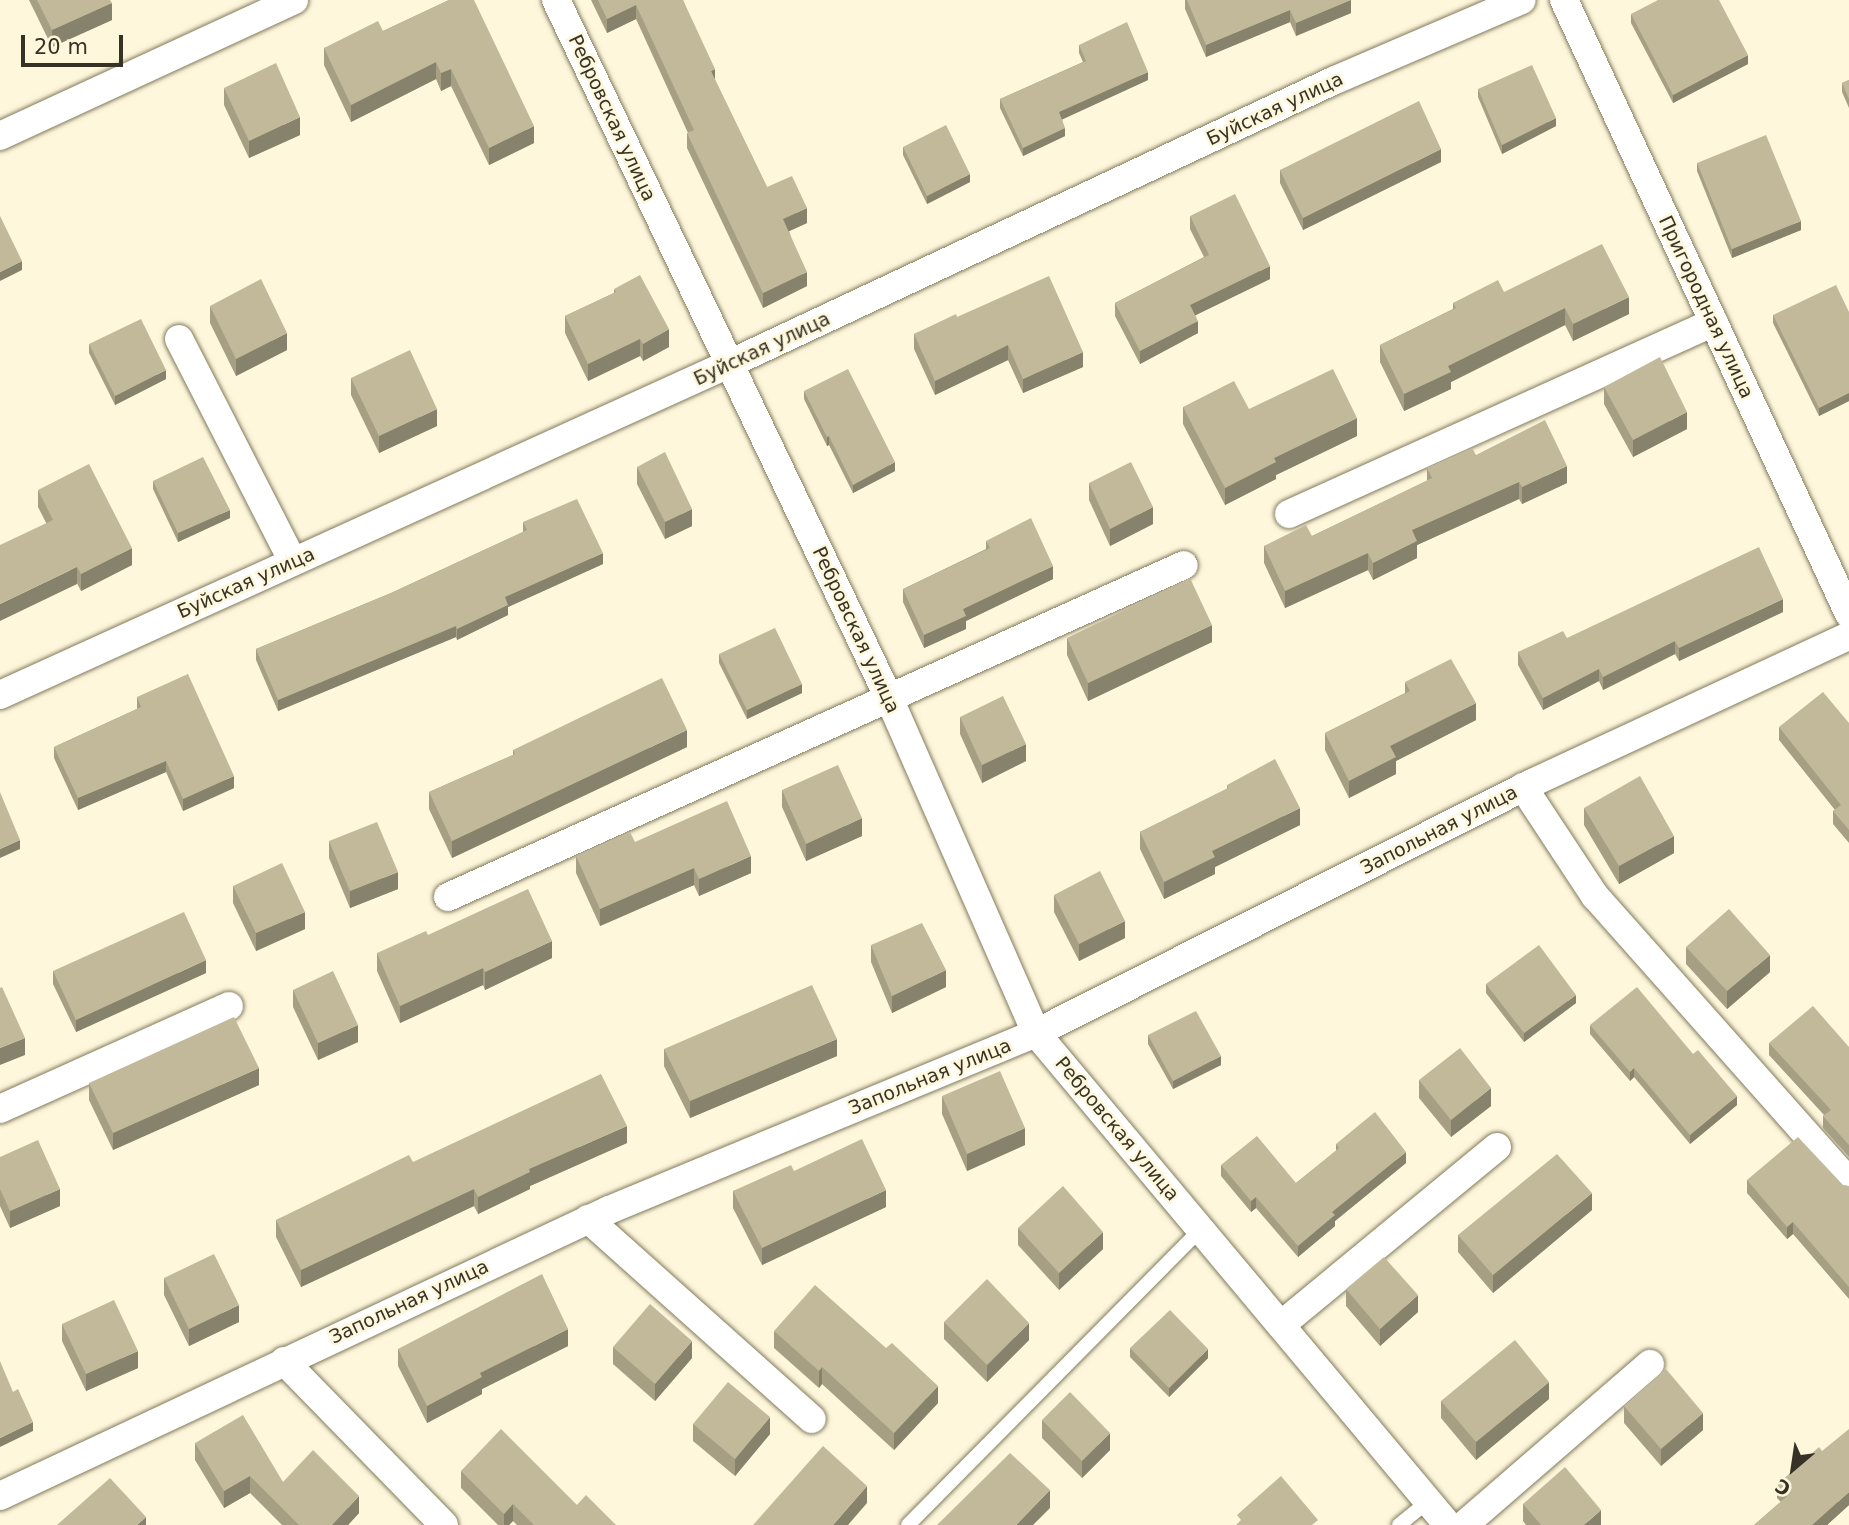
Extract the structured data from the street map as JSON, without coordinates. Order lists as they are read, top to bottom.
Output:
{
  "streets": {
    "street": [
      "Буйская улица",
      "Ребровская улица",
      "Пригородная улица",
      "Запольная улица"
    ]
  },
  "crossings": [
    ["Буйская улица", "Ребровская улица"],
    ["Ребровская улица", "Запольная улица"]
  ],
  "scale_bar": "20 m",
  "north": "bottom left"
}
